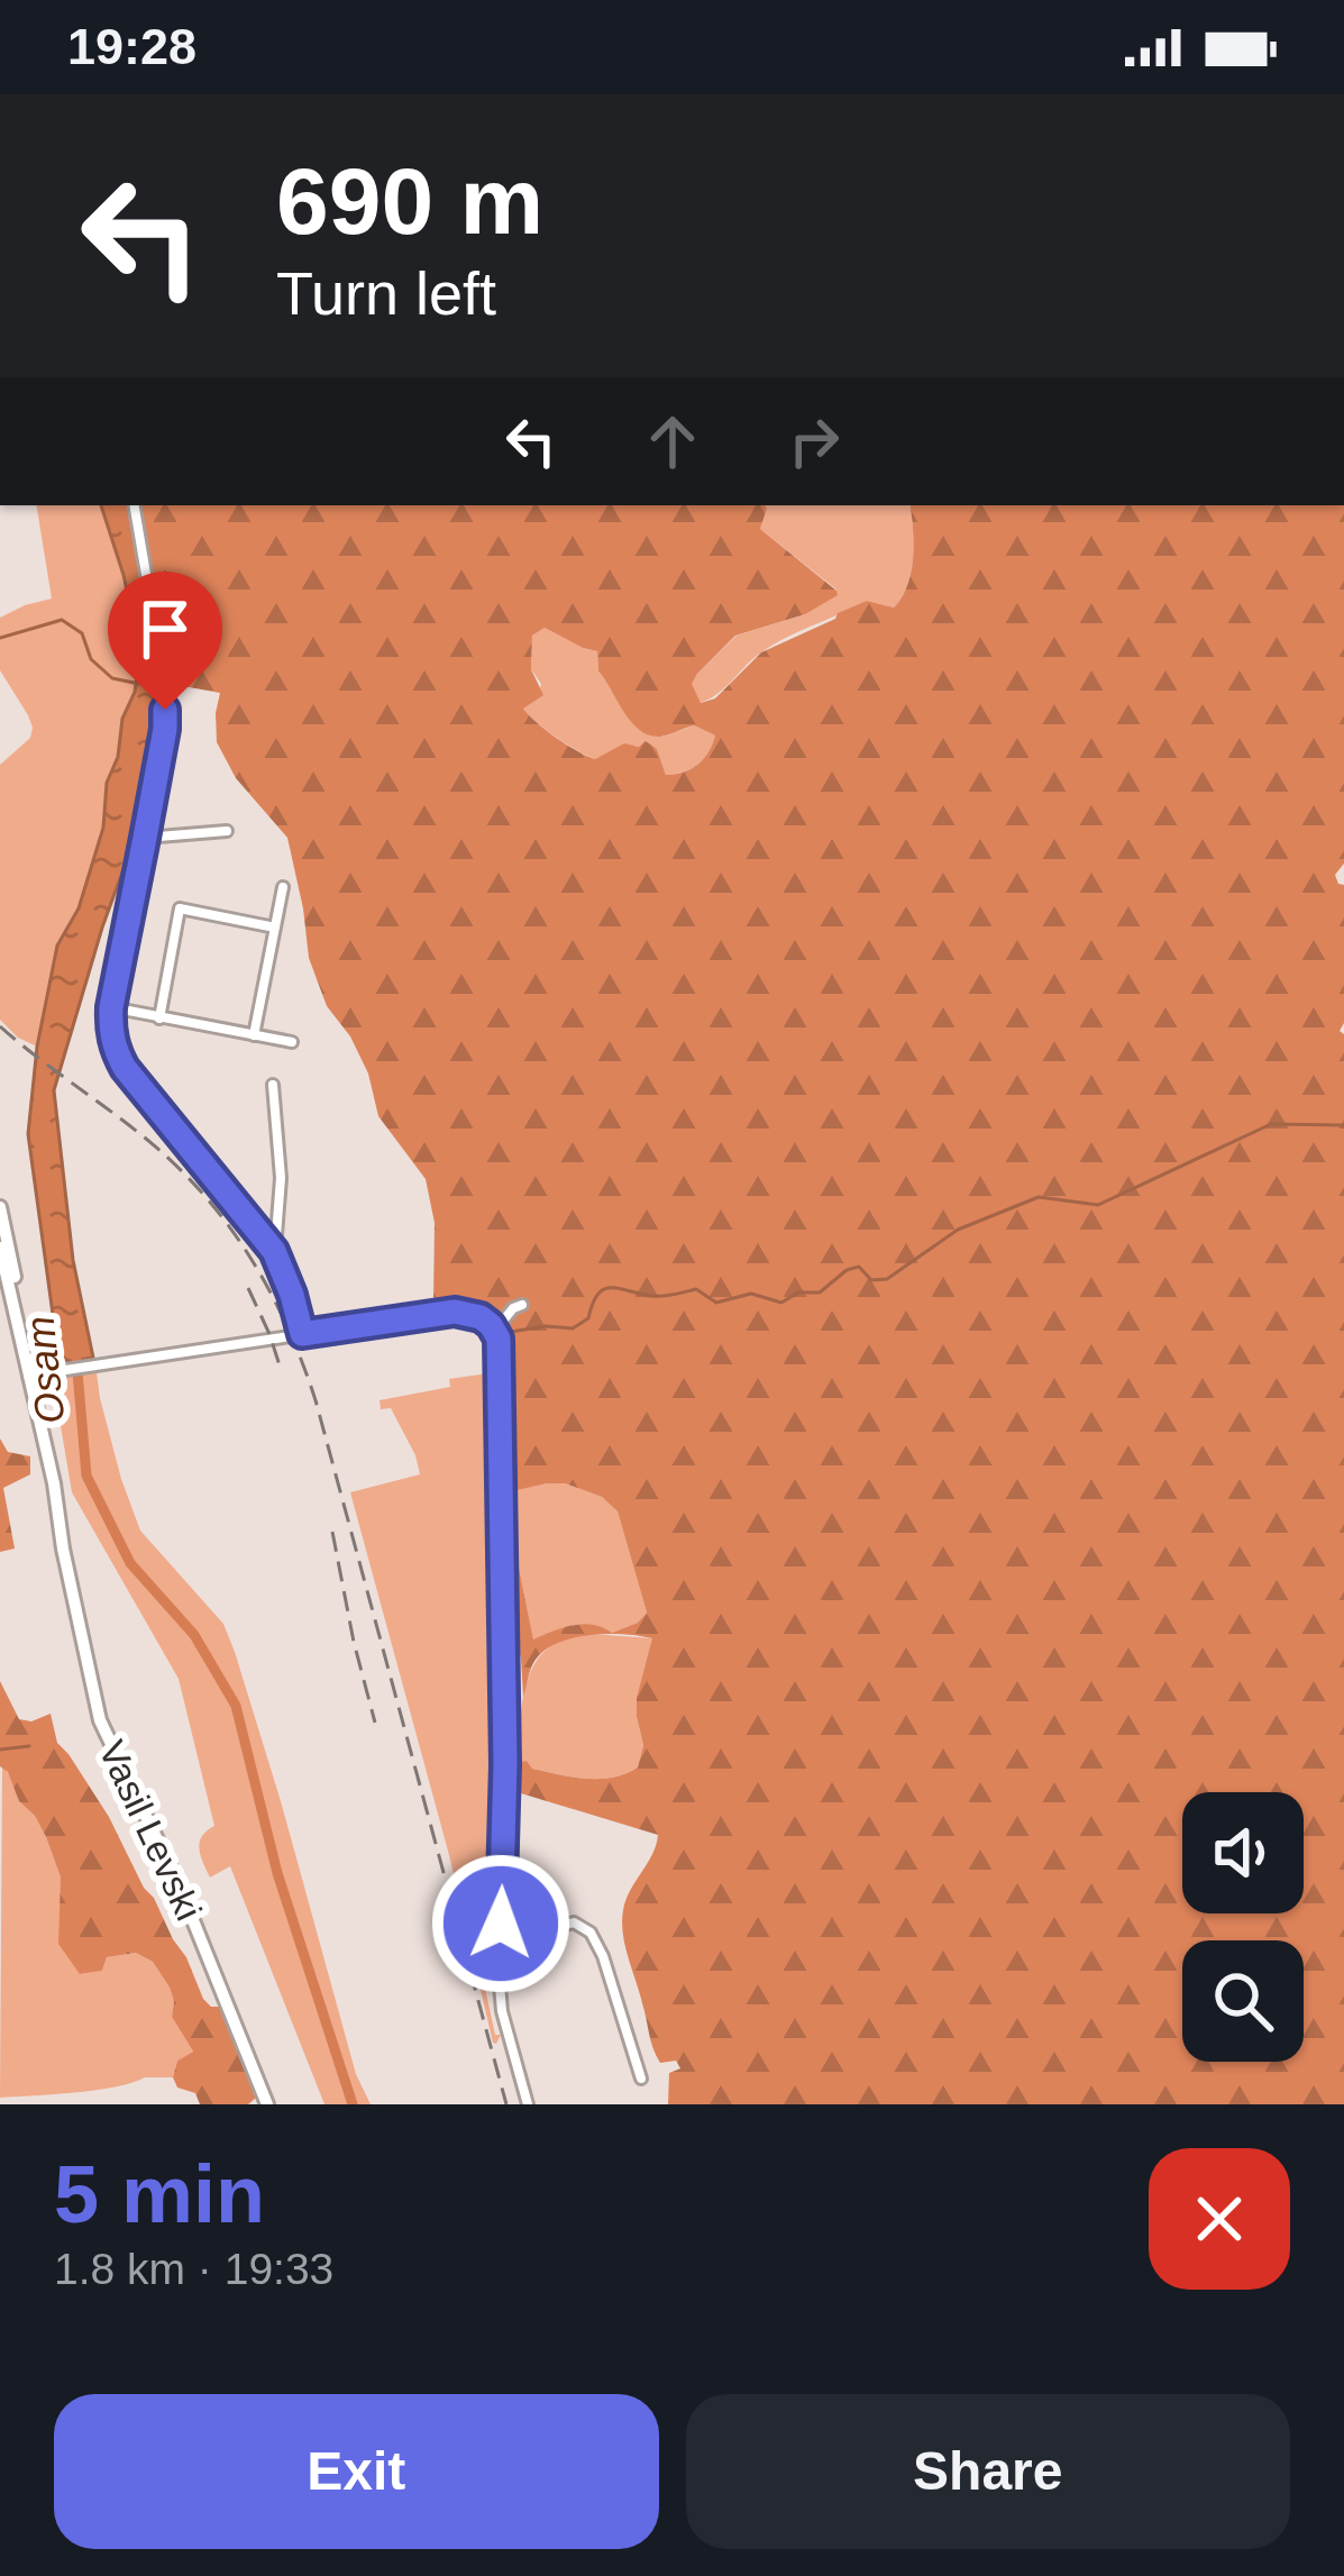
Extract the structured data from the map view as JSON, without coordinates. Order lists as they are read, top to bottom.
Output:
{
  "streets": {
    "main road": ["Vasil Levski"]
  },
  "water": ["Osam"],
  "page": {
    "status": "19:28",
    "turn": ["690 m", "Turn left"],
    "heading": ["5 min", "1.8 km · 19:33"],
    "buttons": ["Exit", "Share"]
  }
}
